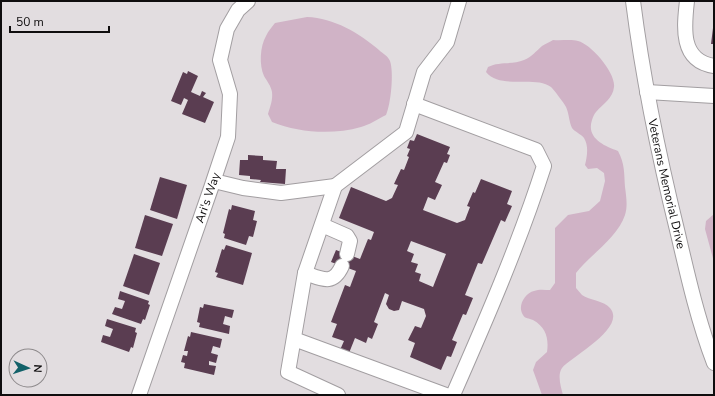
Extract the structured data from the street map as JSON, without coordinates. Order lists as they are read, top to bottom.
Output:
{
  "streets": {
    "street": ["Veterans Memorial Drive", "Ari's Way"]
  },
  "scale_bar": "50 m",
  "north": "right"
}
